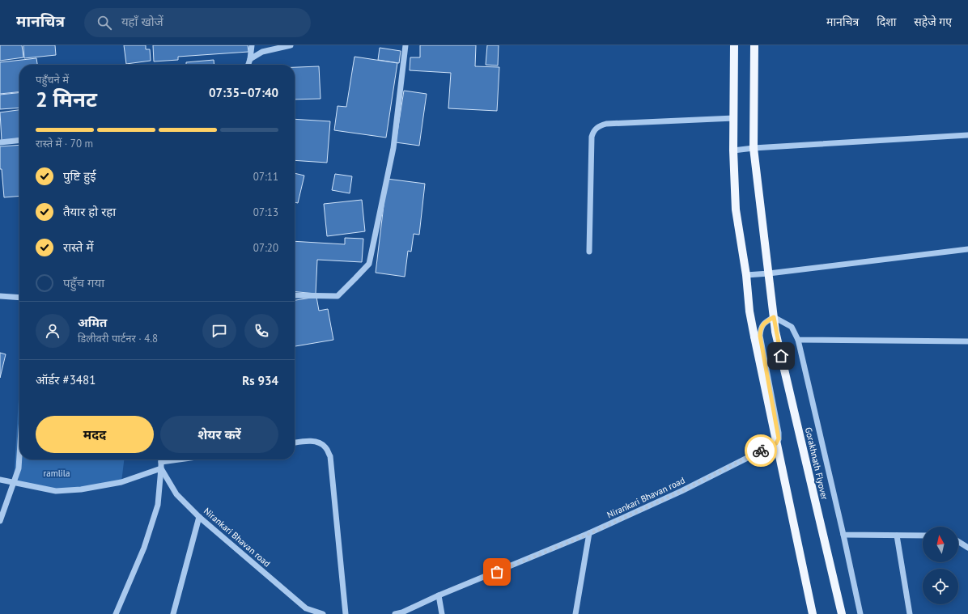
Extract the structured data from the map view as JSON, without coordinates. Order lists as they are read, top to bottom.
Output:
{
  "streets": {
    "main road": ["Gorakhnath Flyover"],
    "street": ["Nirankari Bhavan road"]
  },
  "crossings": [
    ["Gorakhnath Flyover", "Nirankari Bhavan road"]
  ],
  "parks": ["ramlila"],
  "north": "top",
  "page": {
    "header": "मानचित्र",
    "search": "यहाँ खोजें",
    "nav": ["मानचित्र", "दिशा", "सहेजे गए"],
    "heading": ["2 मिनट", "पहुँचने में", "07:35–07:40"],
    "panel": [
      "अमित",
      "डिलीवरी पार्टनर · 4.8",
      "ऑर्डर #3481",
      "Rs 934"
    ],
    "bar": "रास्ते में · 70 m",
    "list": [
      ["पुष्टि हुई", "07:11"],
      ["तैयार हो रहा", "07:13"],
      ["रास्ते में", "07:20"],
      "पहुँच गया"
    ],
    "buttons": ["मदद", "शेयर करें"]
  }
}
